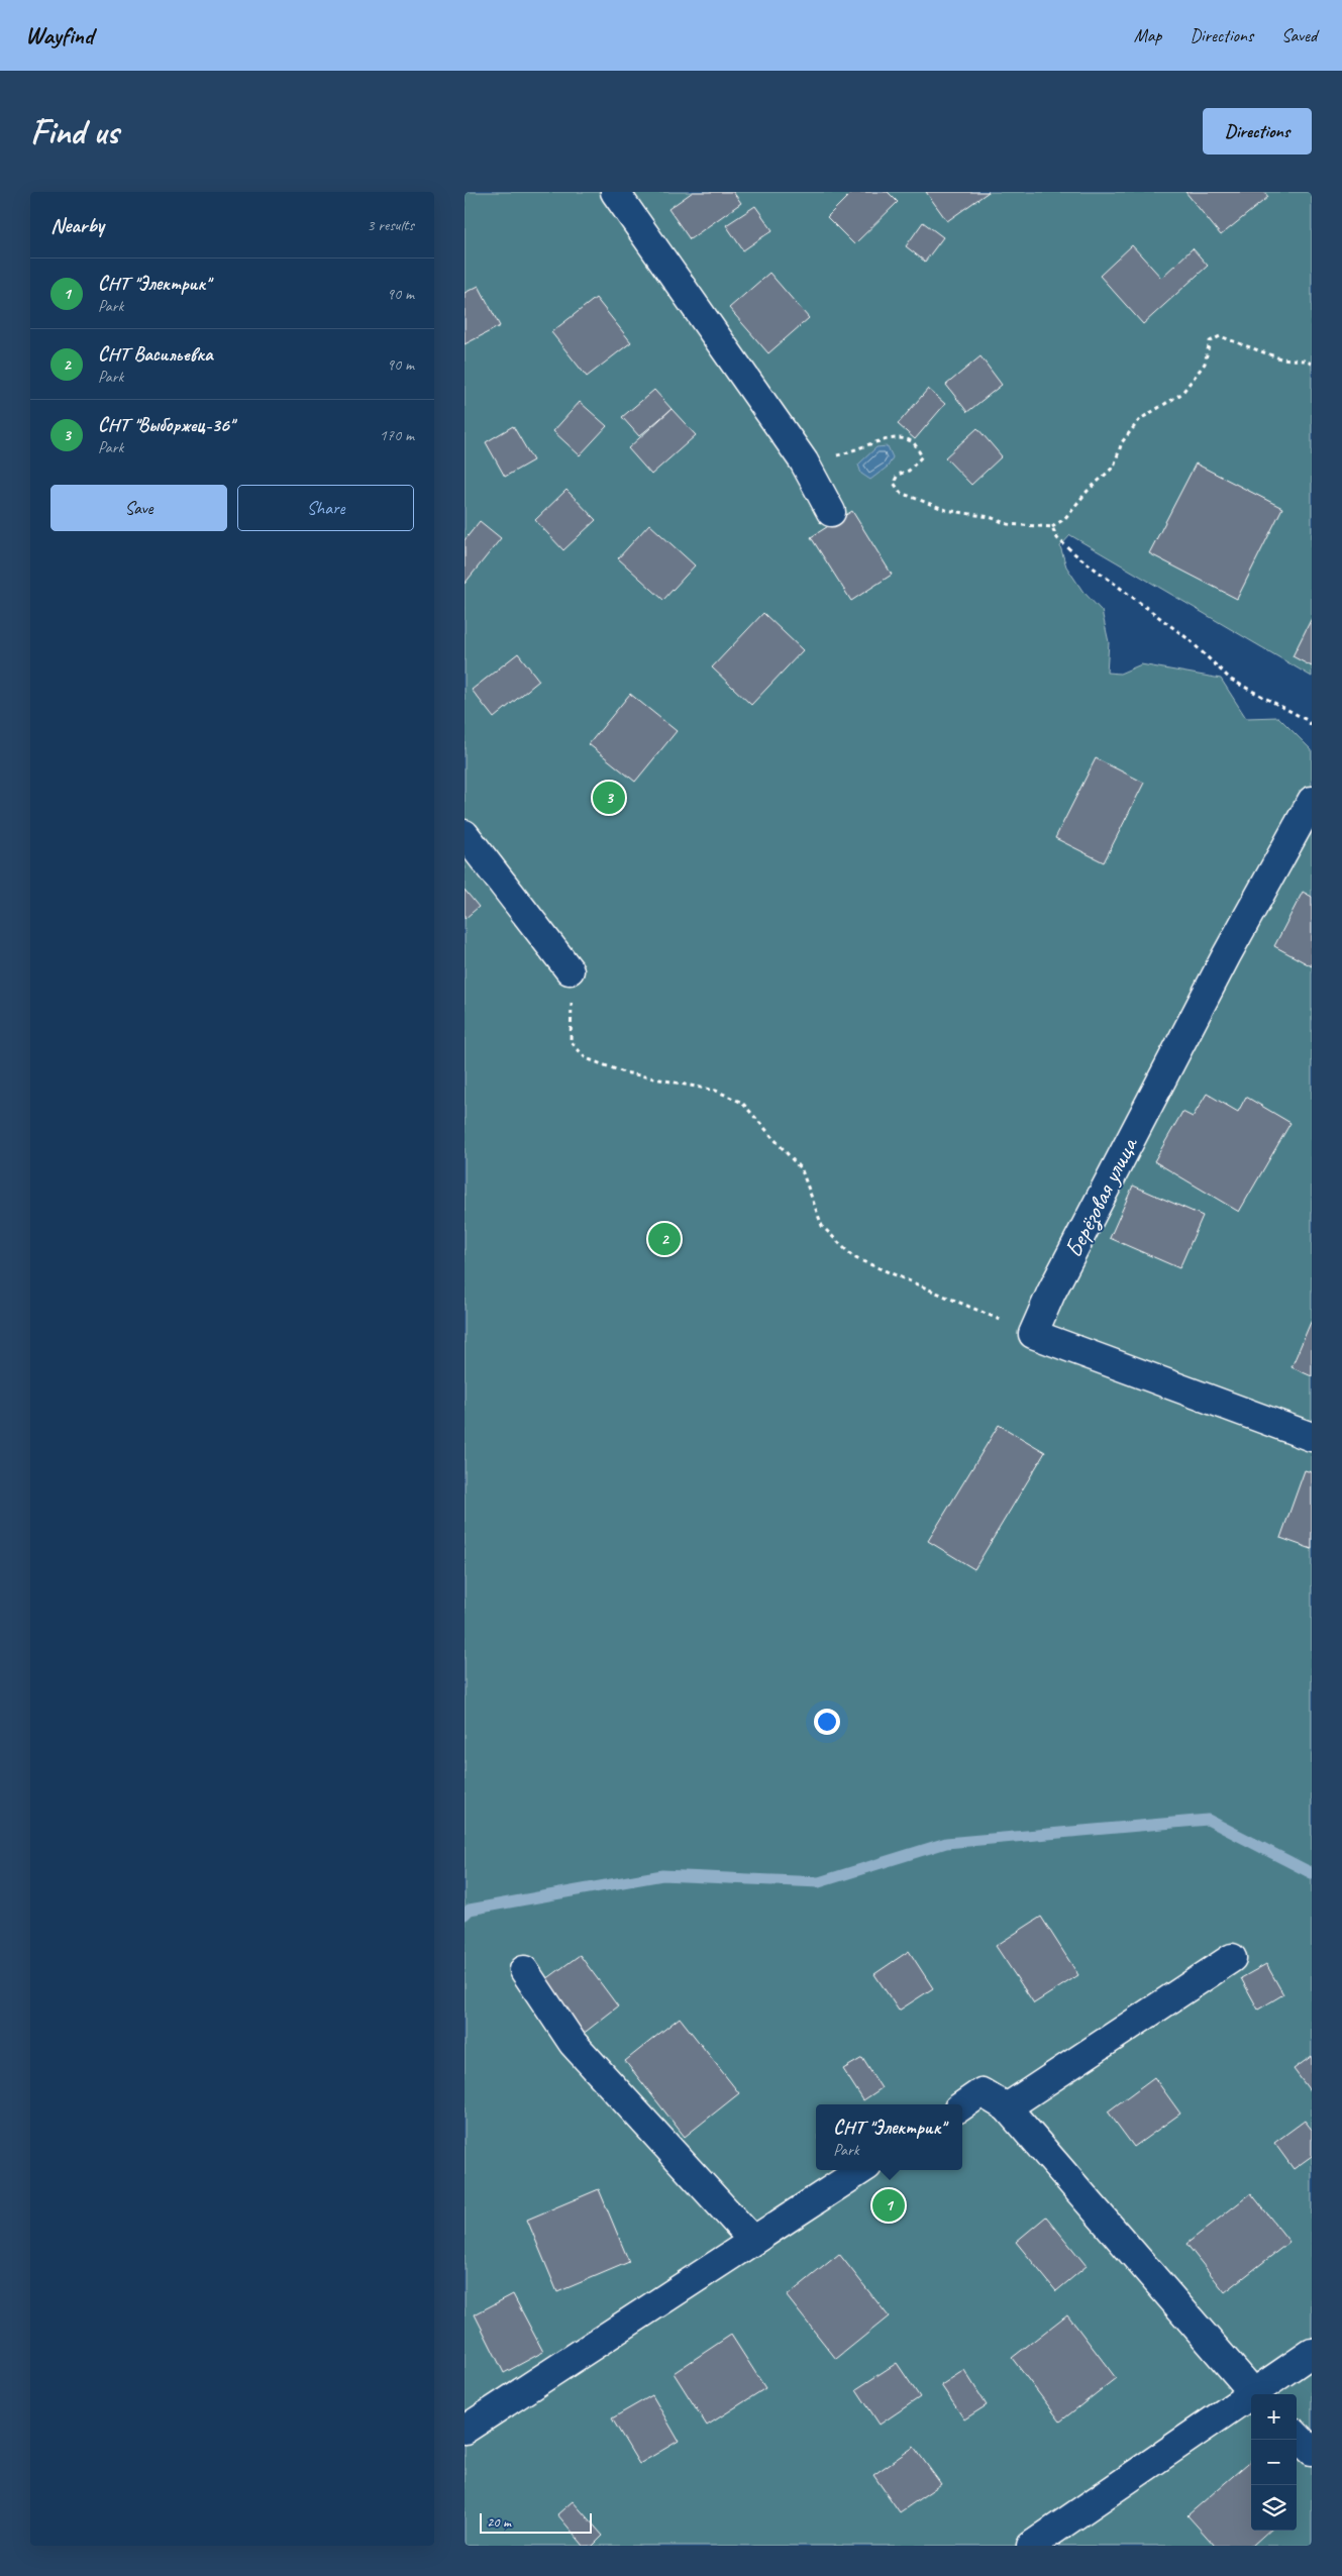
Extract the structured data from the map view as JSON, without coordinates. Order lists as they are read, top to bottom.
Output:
{
  "streets": {
    "street": ["Берёзовая улица"]
  },
  "scale_bar": "20 m",
  "page": {
    "header": "Wayfind",
    "nav": ["Map", "Directions", "Saved"],
    "buttons": [
      "Directions",
      ["Save", "Share"]
    ],
    "title": "Find us",
    "heading": ["Nearby", "3 results"],
    "list": [
      {
        "mark": "1",
        "name": "СНТ \"Электрик\"",
        "note": "Park",
        "value": "90 m"
      },
      {
        "mark": "2",
        "name": "СНТ Васильевка",
        "note": "Park",
        "value": "90 m"
      },
      {
        "mark": "3",
        "name": "СНТ \"Выборжец-36\"",
        "note": "Park",
        "value": "170 m"
      }
    ],
    "pins": ["3", "2", "1"],
    "popup": ["СНТ \"Электрик\"", "Park"],
    "map_buttons": ["+", "−"],
    "scale": "20 m"
  }
}
